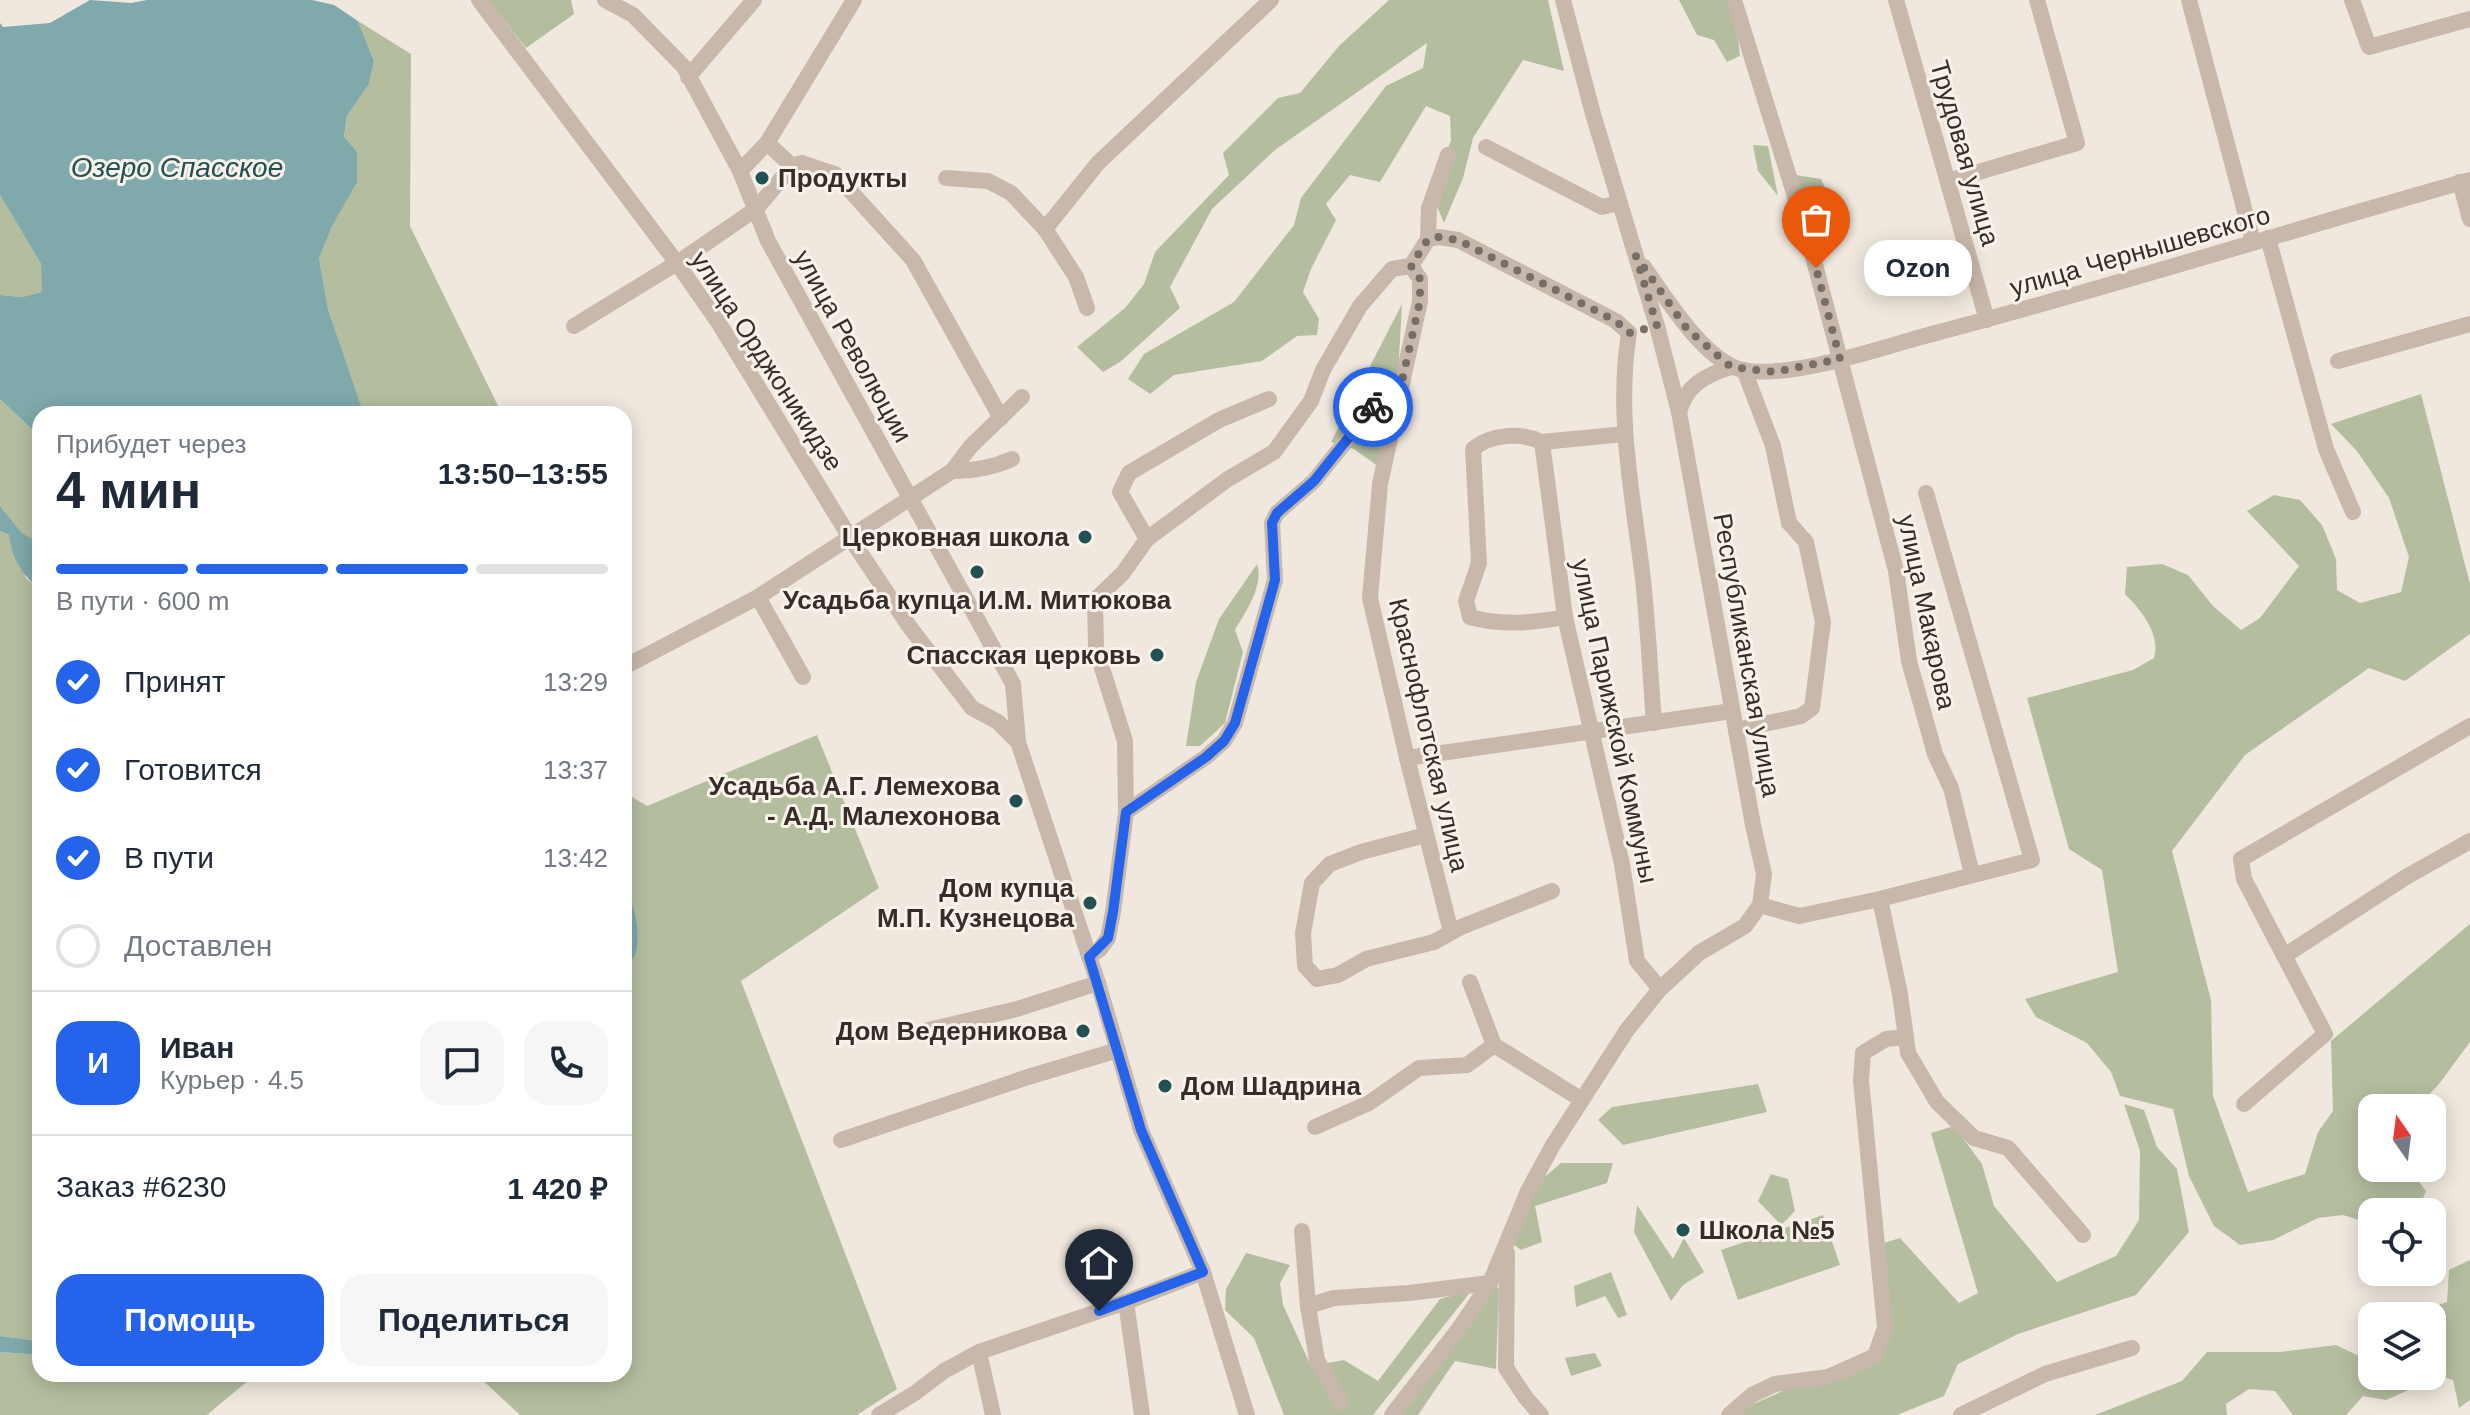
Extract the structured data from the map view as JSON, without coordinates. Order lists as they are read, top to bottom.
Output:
{
  "streets": {
    "street": [
      "Трудовая улица",
      "улица Чернышевского",
      "улица Революции",
      "улица Орджоникидзе",
      "улица Макарова",
      "Республиканская улица",
      "улица Парижской Коммуны",
      "Краснофлотская улица"
    ]
  },
  "crossings": [
    ["Трудовая улица", "улица Чернышевского"],
    ["улица Чернышевского", "улица Макарова"],
    ["улица Революции", "улица Орджоникидзе"]
  ],
  "water": ["Озеро Спасское"],
  "places": [
    "Продукты",
    "Ozon",
    "Церковная школа",
    "Усадьба купца И.М. Митюкова",
    "Спасская церковь",
    "Усадьба А.Г. Лемехова - А.Д. Малехонова",
    "Дом купца М.П. Кузнецова",
    "Дом Ведерникова",
    "Дом Шадрина",
    "Школа №5"
  ],
  "north": "top",
  "page": {
    "bubble": "Ozon",
    "heading": ["4 мин", "Прибудет через", "13:50–13:55"],
    "panel": [
      "Иван",
      "Курьер · 4.5",
      "Заказ #6230",
      "1 420 ₽"
    ],
    "bar": "В пути · 600 m",
    "list": [
      ["Принят", "13:29"],
      ["Готовится", "13:37"],
      ["В пути", "13:42"],
      "Доставлен"
    ],
    "round": "И",
    "buttons": ["Помощь", "Поделиться"]
  }
}
